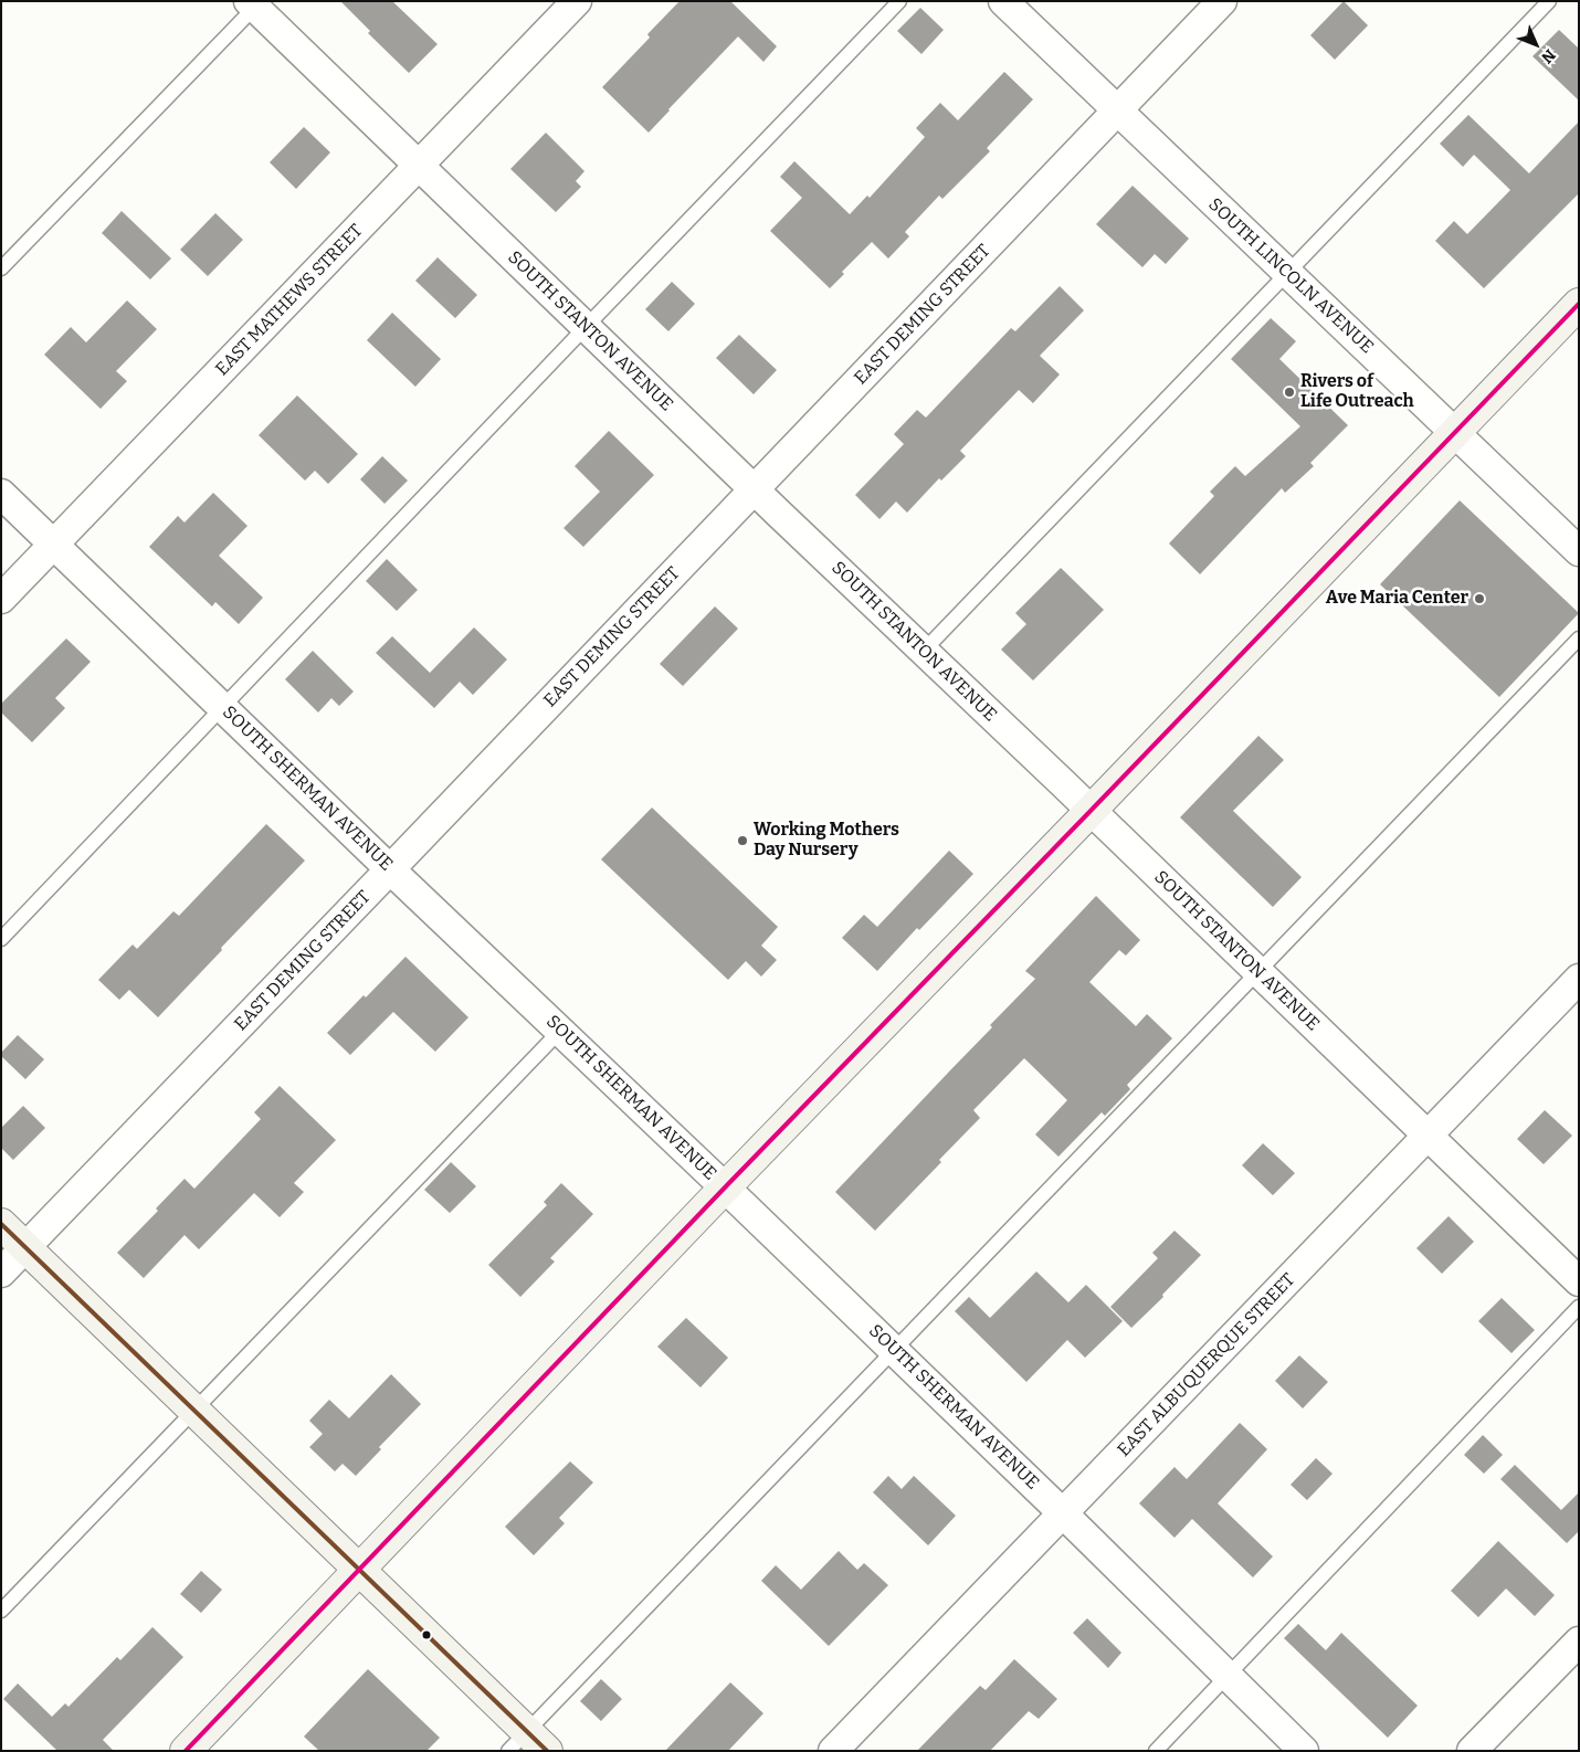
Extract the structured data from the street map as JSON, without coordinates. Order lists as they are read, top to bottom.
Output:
{
  "streets": {
    "street": [
      "SOUTH LINCOLN AVENUE",
      "EAST MATHEWS STREET",
      "EAST DEMING STREET",
      "SOUTH STANTON AVENUE",
      "SOUTH SHERMAN AVENUE",
      "EAST ALBUQUERQUE STREET"
    ]
  },
  "crossings": [
    ["SOUTH LINCOLN AVENUE", "EAST DEMING STREET"],
    ["EAST MATHEWS STREET", "SOUTH STANTON AVENUE"],
    ["EAST MATHEWS STREET", "SOUTH SHERMAN AVENUE"],
    ["EAST DEMING STREET", "SOUTH STANTON AVENUE"],
    ["EAST DEMING STREET", "SOUTH SHERMAN AVENUE"],
    ["SOUTH STANTON AVENUE", "EAST ALBUQUERQUE STREET"],
    ["SOUTH SHERMAN AVENUE", "EAST ALBUQUERQUE STREET"]
  ],
  "places": ["Rivers of Life Outreach", "Ave Maria Center", "Working Mothers Day Nursery"],
  "north": "bottom right"
}
